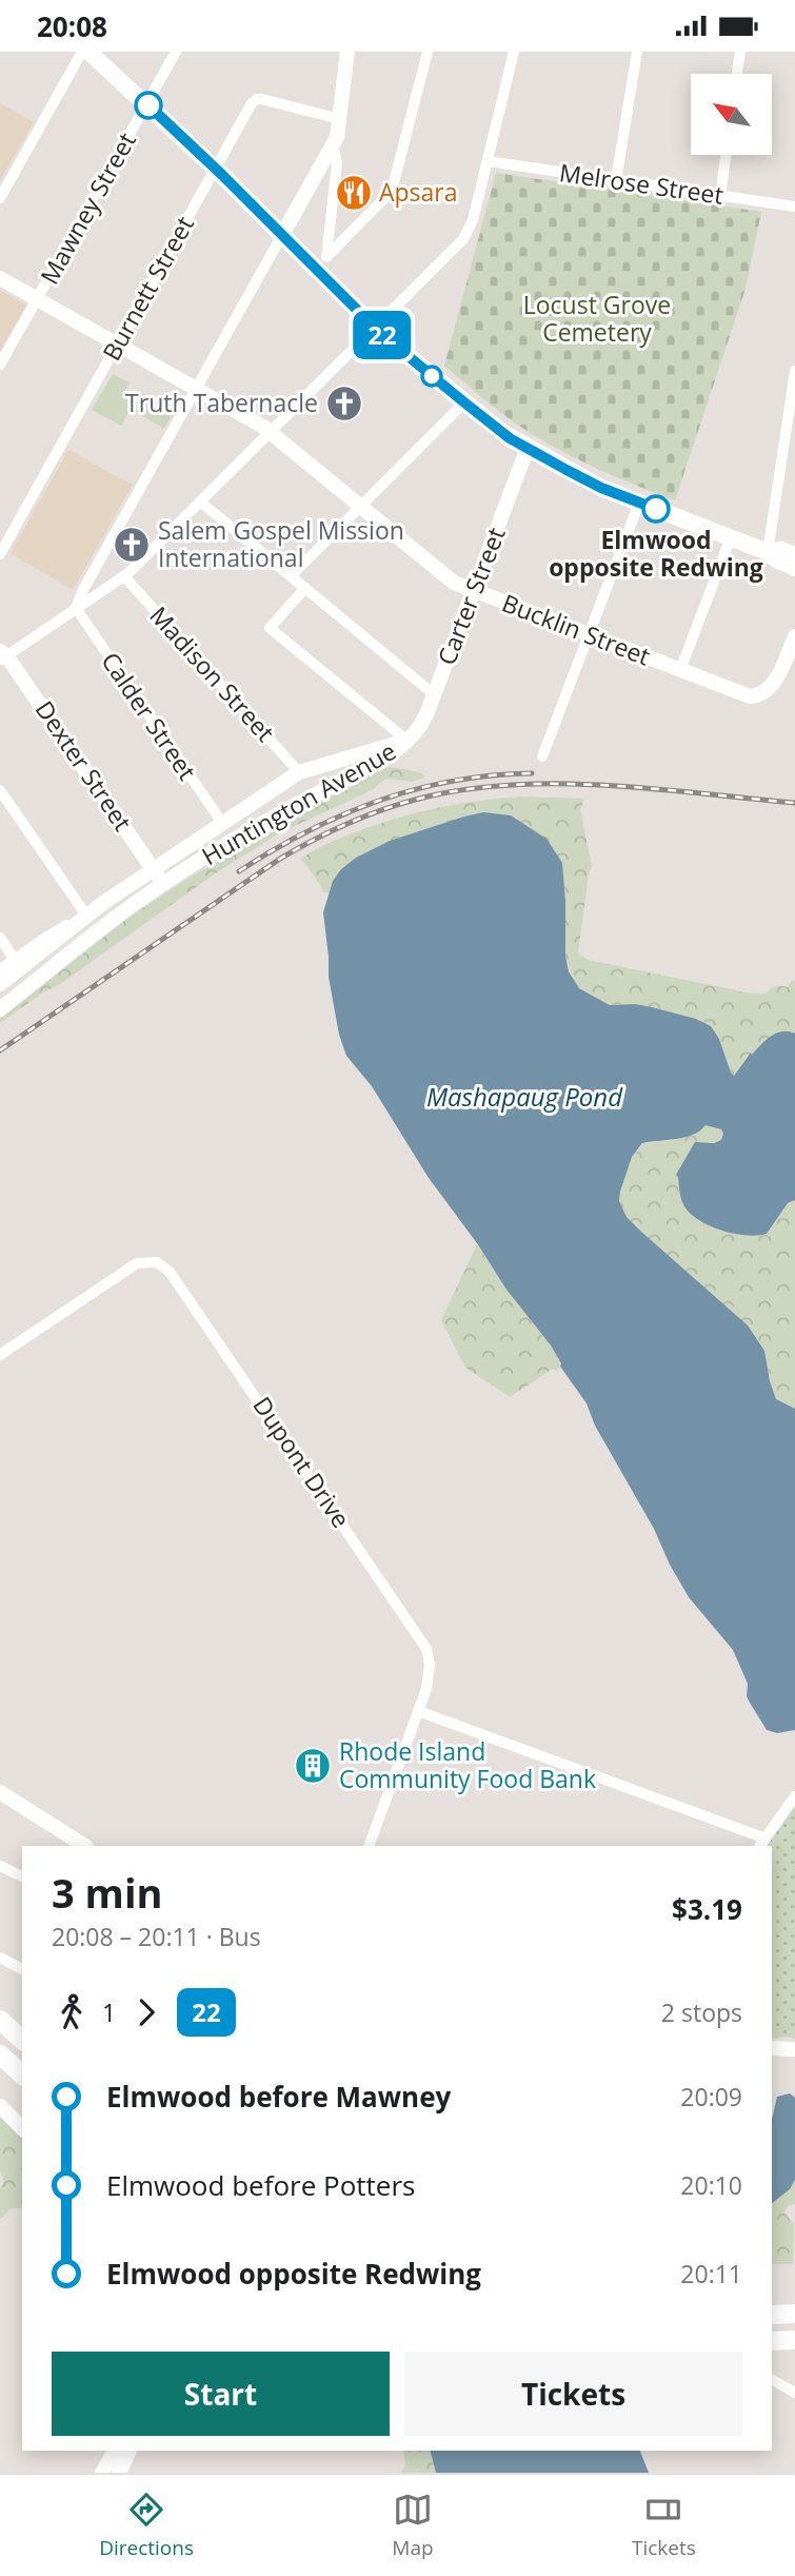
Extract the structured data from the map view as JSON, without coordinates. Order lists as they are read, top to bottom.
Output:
{
  "streets": {
    "main road": [
      "Carter Street",
      "Bucklin Street",
      "Dexter Street",
      "Huntington Avenue"
    ],
    "street": [
      "Melrose Street",
      "Mawney Street",
      "Burnett Street",
      "Madison Street",
      "Calder Street",
      "Dupont Drive"
    ]
  },
  "crossings": [
    ["Mawney Street", "Bucklin Street"],
    ["Burnett Street", "Bucklin Street"],
    ["Carter Street", "Bucklin Street"],
    ["Carter Street", "Huntington Avenue"],
    ["Madison Street", "Huntington Avenue"],
    ["Calder Street", "Huntington Avenue"],
    ["Dexter Street", "Huntington Avenue"]
  ],
  "water": ["Mashapaug Pond"],
  "parks": ["Locust Grove Cemetery"],
  "places": {
    "restaurant": ["Apsara"],
    "church": ["Truth Tabernacle", "Salem Gospel Mission International"],
    "other": ["Elmwood opposite Redwing"],
    "building": ["Rhode Island Community Food Bank"]
  },
  "lines": ["bus line 22"],
  "north": "top left",
  "page": {
    "status": "20:08",
    "on_map": "22",
    "heading": ["3 min", "20:08 – 20:11 · Bus", "$3.19"],
    "legs": ["1", "22", "2 stops"],
    "list": [
      {
        "name": "Elmwood before Mawney",
        "value": "20:09"
      },
      {
        "name": "Elmwood before Potters",
        "value": "20:10"
      },
      {
        "name": "Elmwood opposite Redwing",
        "value": "20:11"
      }
    ],
    "buttons": ["Start", "Tickets"],
    "tabs": ["Directions", "Map", "Tickets"]
  }
}
